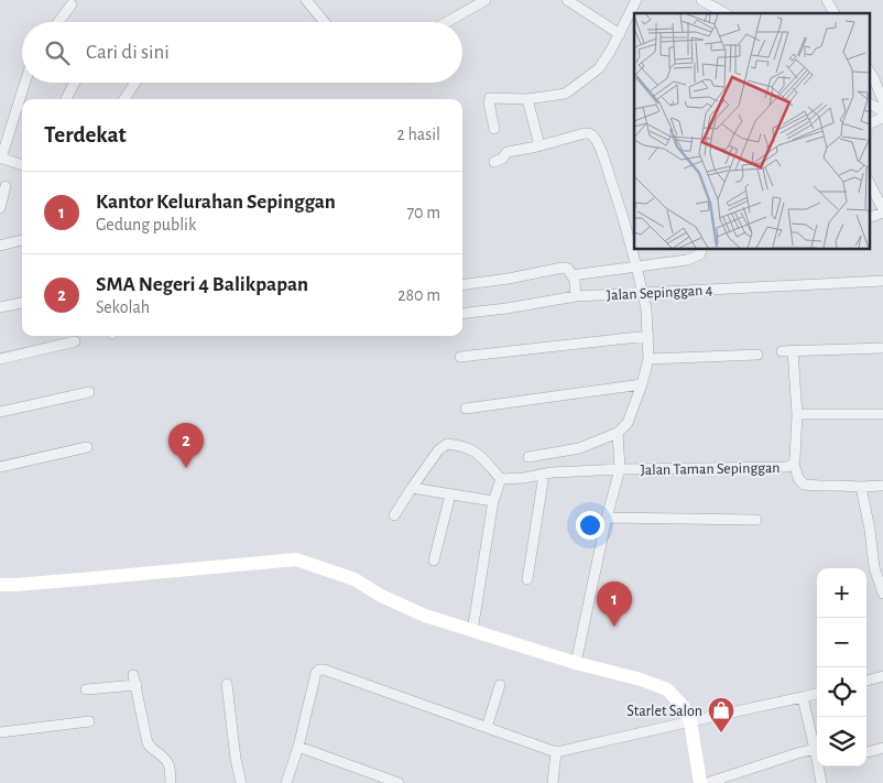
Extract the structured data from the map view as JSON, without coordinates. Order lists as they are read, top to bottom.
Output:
{
  "streets": {
    "street": ["Jalan Sepinggan 4", "Jalan Taman Sepinggan"]
  },
  "places": {
    "shop": ["Starlet Salon"]
  },
  "page": {
    "search": "Cari di sini",
    "heading": ["Terdekat", "2 hasil"],
    "list": [
      {
        "mark": "1",
        "name": "Kantor Kelurahan Sepinggan",
        "note": "Gedung publik",
        "value": "70 m"
      },
      {
        "mark": "2",
        "name": "SMA Negeri 4 Balikpapan",
        "note": "Sekolah",
        "value": "280 m"
      }
    ],
    "pins": ["2", "1"],
    "map_buttons": ["+", "−"]
  }
}
